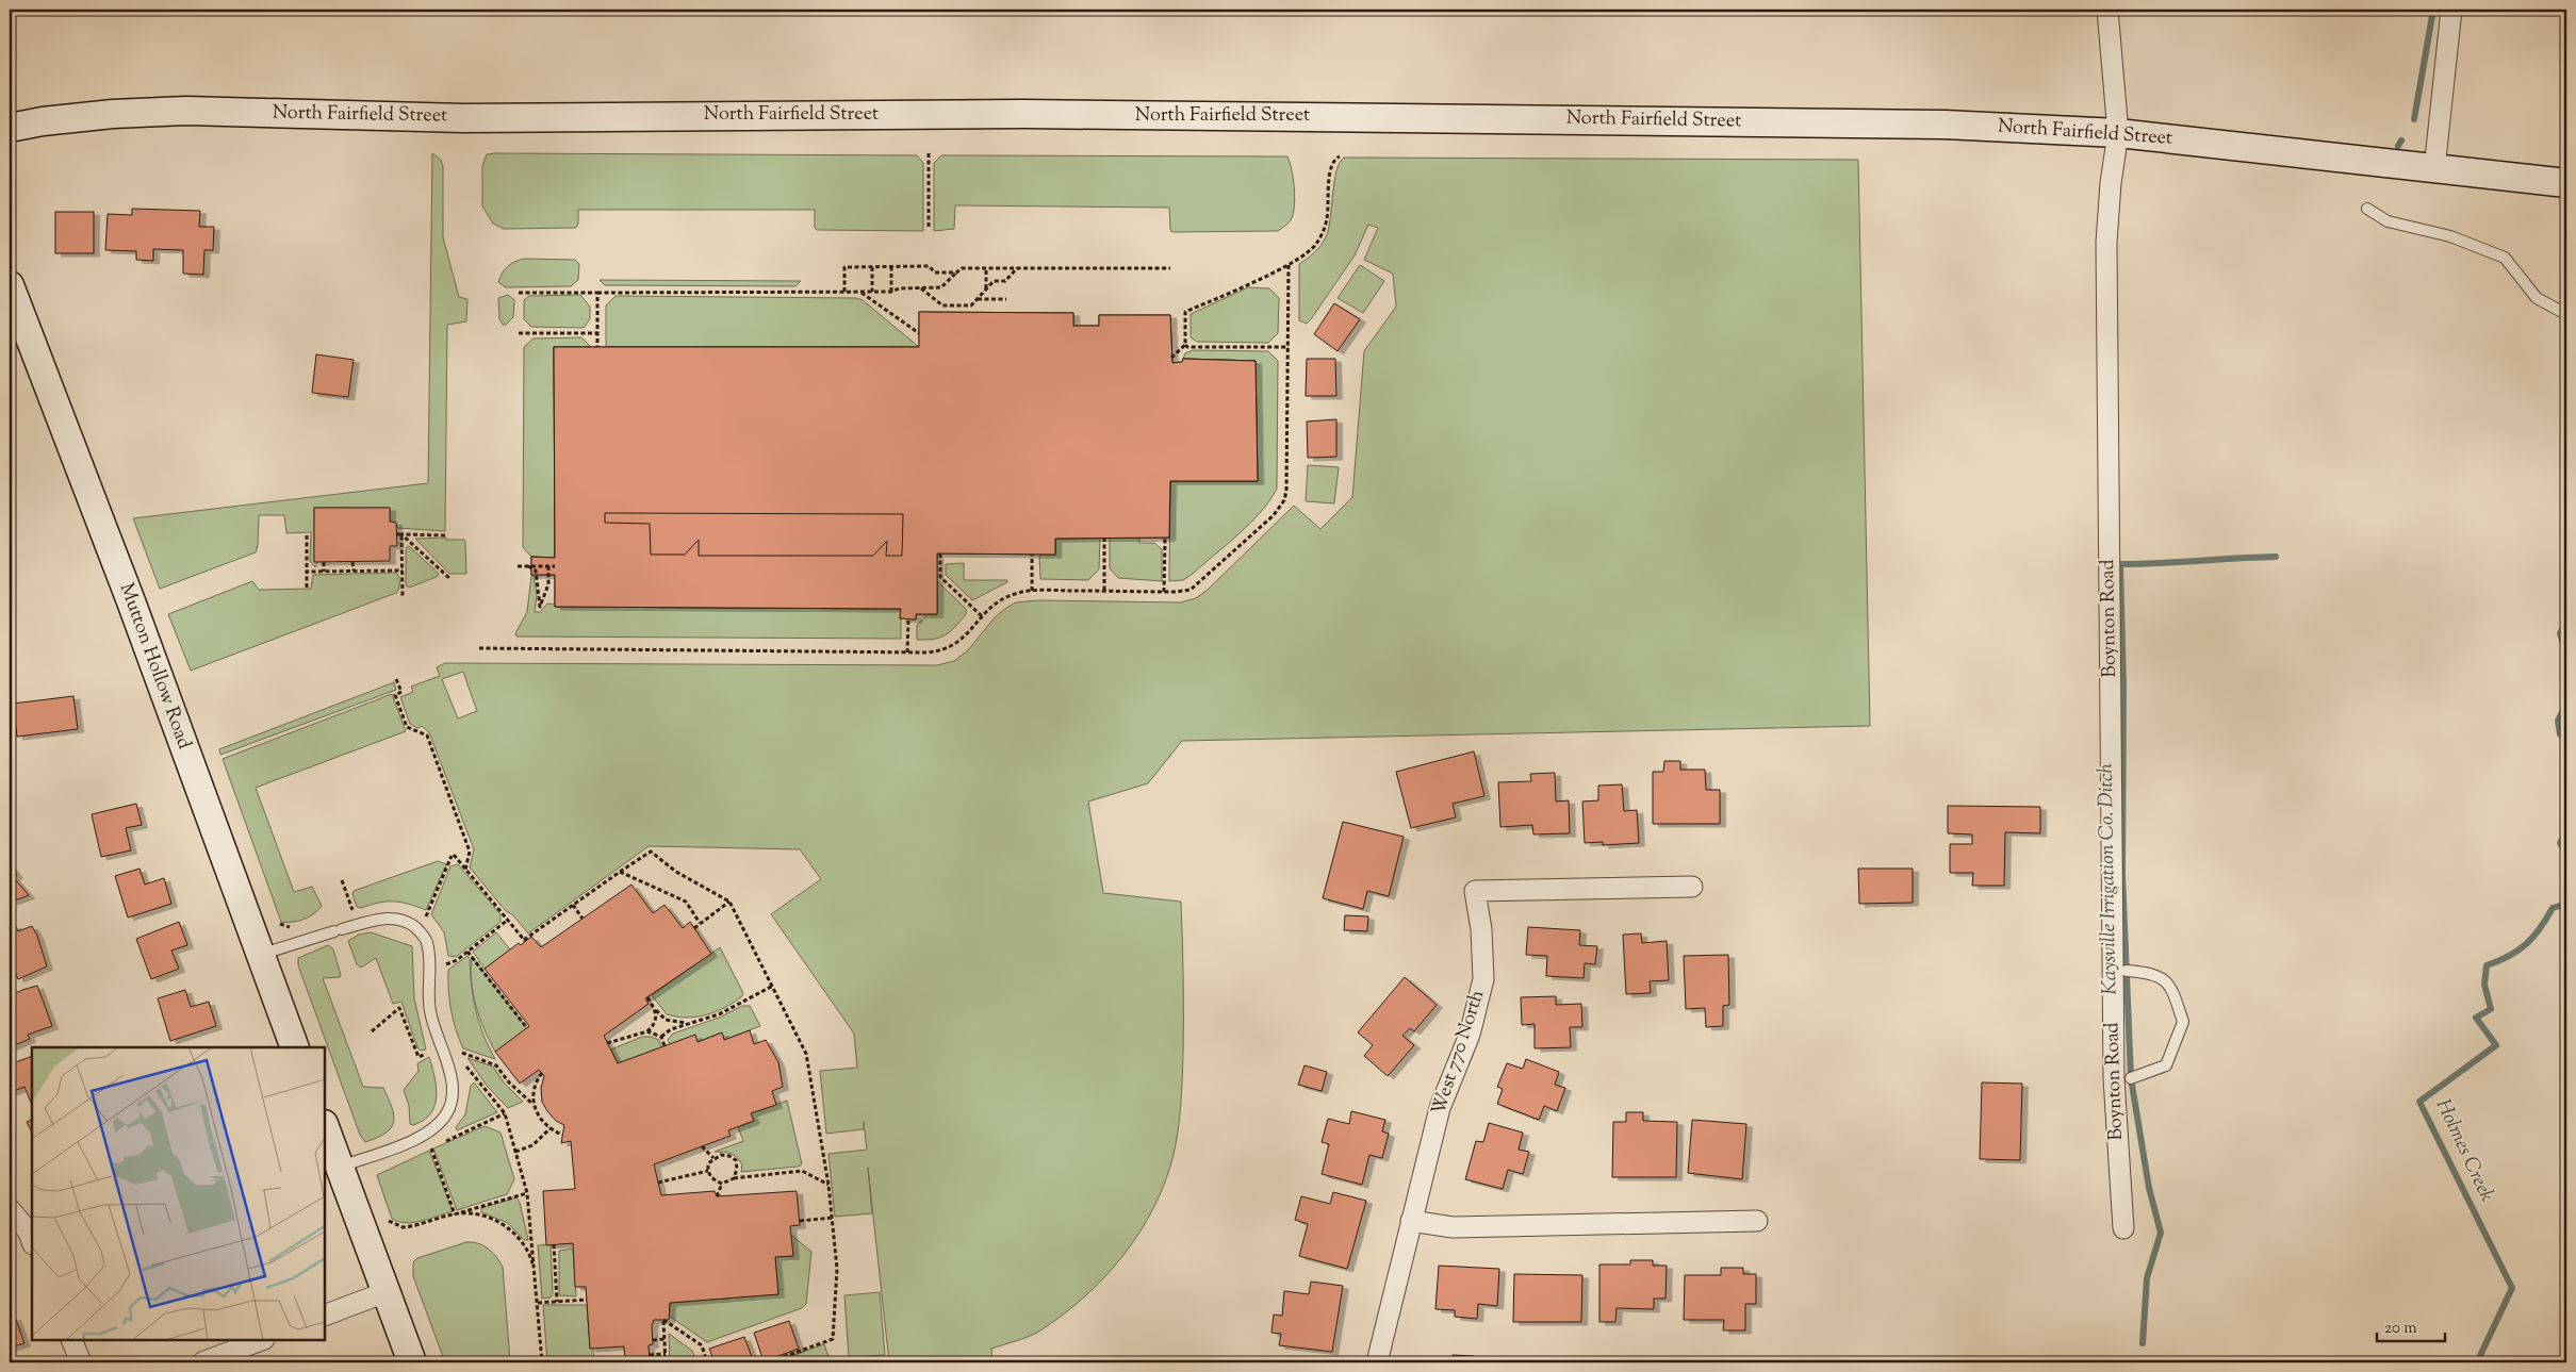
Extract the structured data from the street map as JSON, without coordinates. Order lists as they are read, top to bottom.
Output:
{
  "streets": {
    "street": [
      "North Fairfield Street",
      "Boynton Road",
      "Mutton Hollow Road",
      "West 770 North"
    ]
  },
  "crossings": [
    ["North Fairfield Street", "Boynton Road"]
  ],
  "water": ["Kaysville Irrigation Co. Ditch", "Holmes Creek"],
  "scale_bar": "20 m"
}
